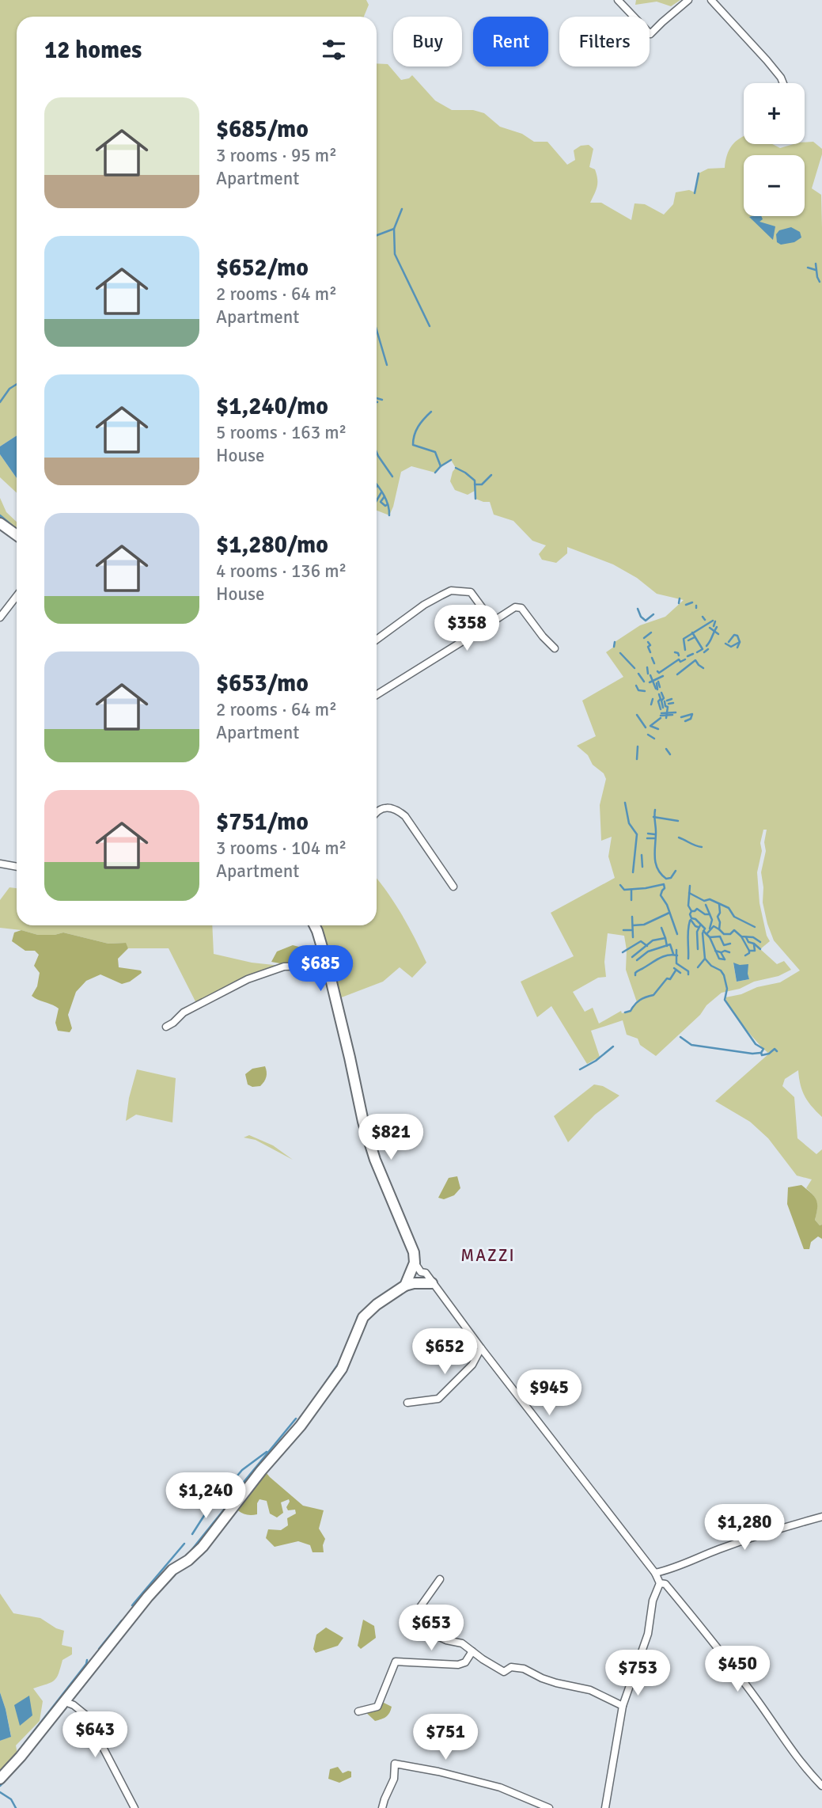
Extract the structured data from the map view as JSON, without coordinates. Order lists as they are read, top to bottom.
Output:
{
  "districts": ["MAZZI"],
  "page": {
    "chip": ["Buy", "Rent", "Filters"],
    "heading": "12 homes",
    "map_buttons": ["+", "−"],
    "list": [
      {
        "name": "$685/mo",
        "note": "3 rooms · 95 m² · Apartment"
      },
      {
        "name": "$652/mo",
        "note": "2 rooms · 64 m² · Apartment"
      },
      {
        "name": "$1,240/mo",
        "note": "5 rooms · 163 m² · House"
      },
      {
        "name": "$1,280/mo",
        "note": "4 rooms · 136 m² · House"
      },
      {
        "name": "$653/mo",
        "note": "2 rooms · 64 m² · Apartment"
      },
      {
        "name": "$751/mo",
        "note": "3 rooms · 104 m² · Apartment"
      }
    ],
    "price": [
      "$358",
      "$685",
      "$821",
      "$652",
      "$945",
      "$1,240",
      "$1,280",
      "$653",
      "$450",
      "$753",
      "$643",
      "$751"
    ]
  }
}
